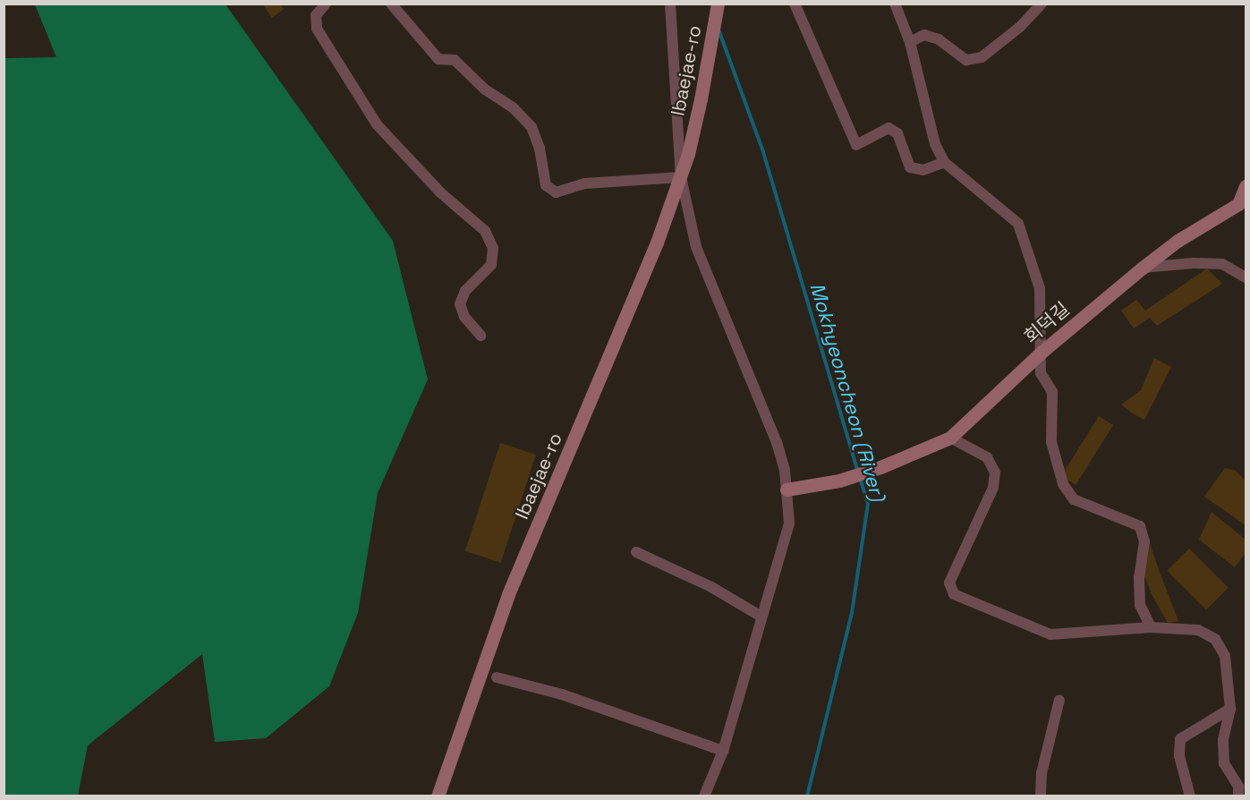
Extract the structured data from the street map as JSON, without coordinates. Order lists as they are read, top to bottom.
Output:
{
  "streets": {
    "main road": ["Ibaejae-ro", "회덕길"]
  },
  "crossings": [
    ["Ibaejae-ro", "회덕길"]
  ],
  "water": ["Mokhyeoncheon (River)"]
}
